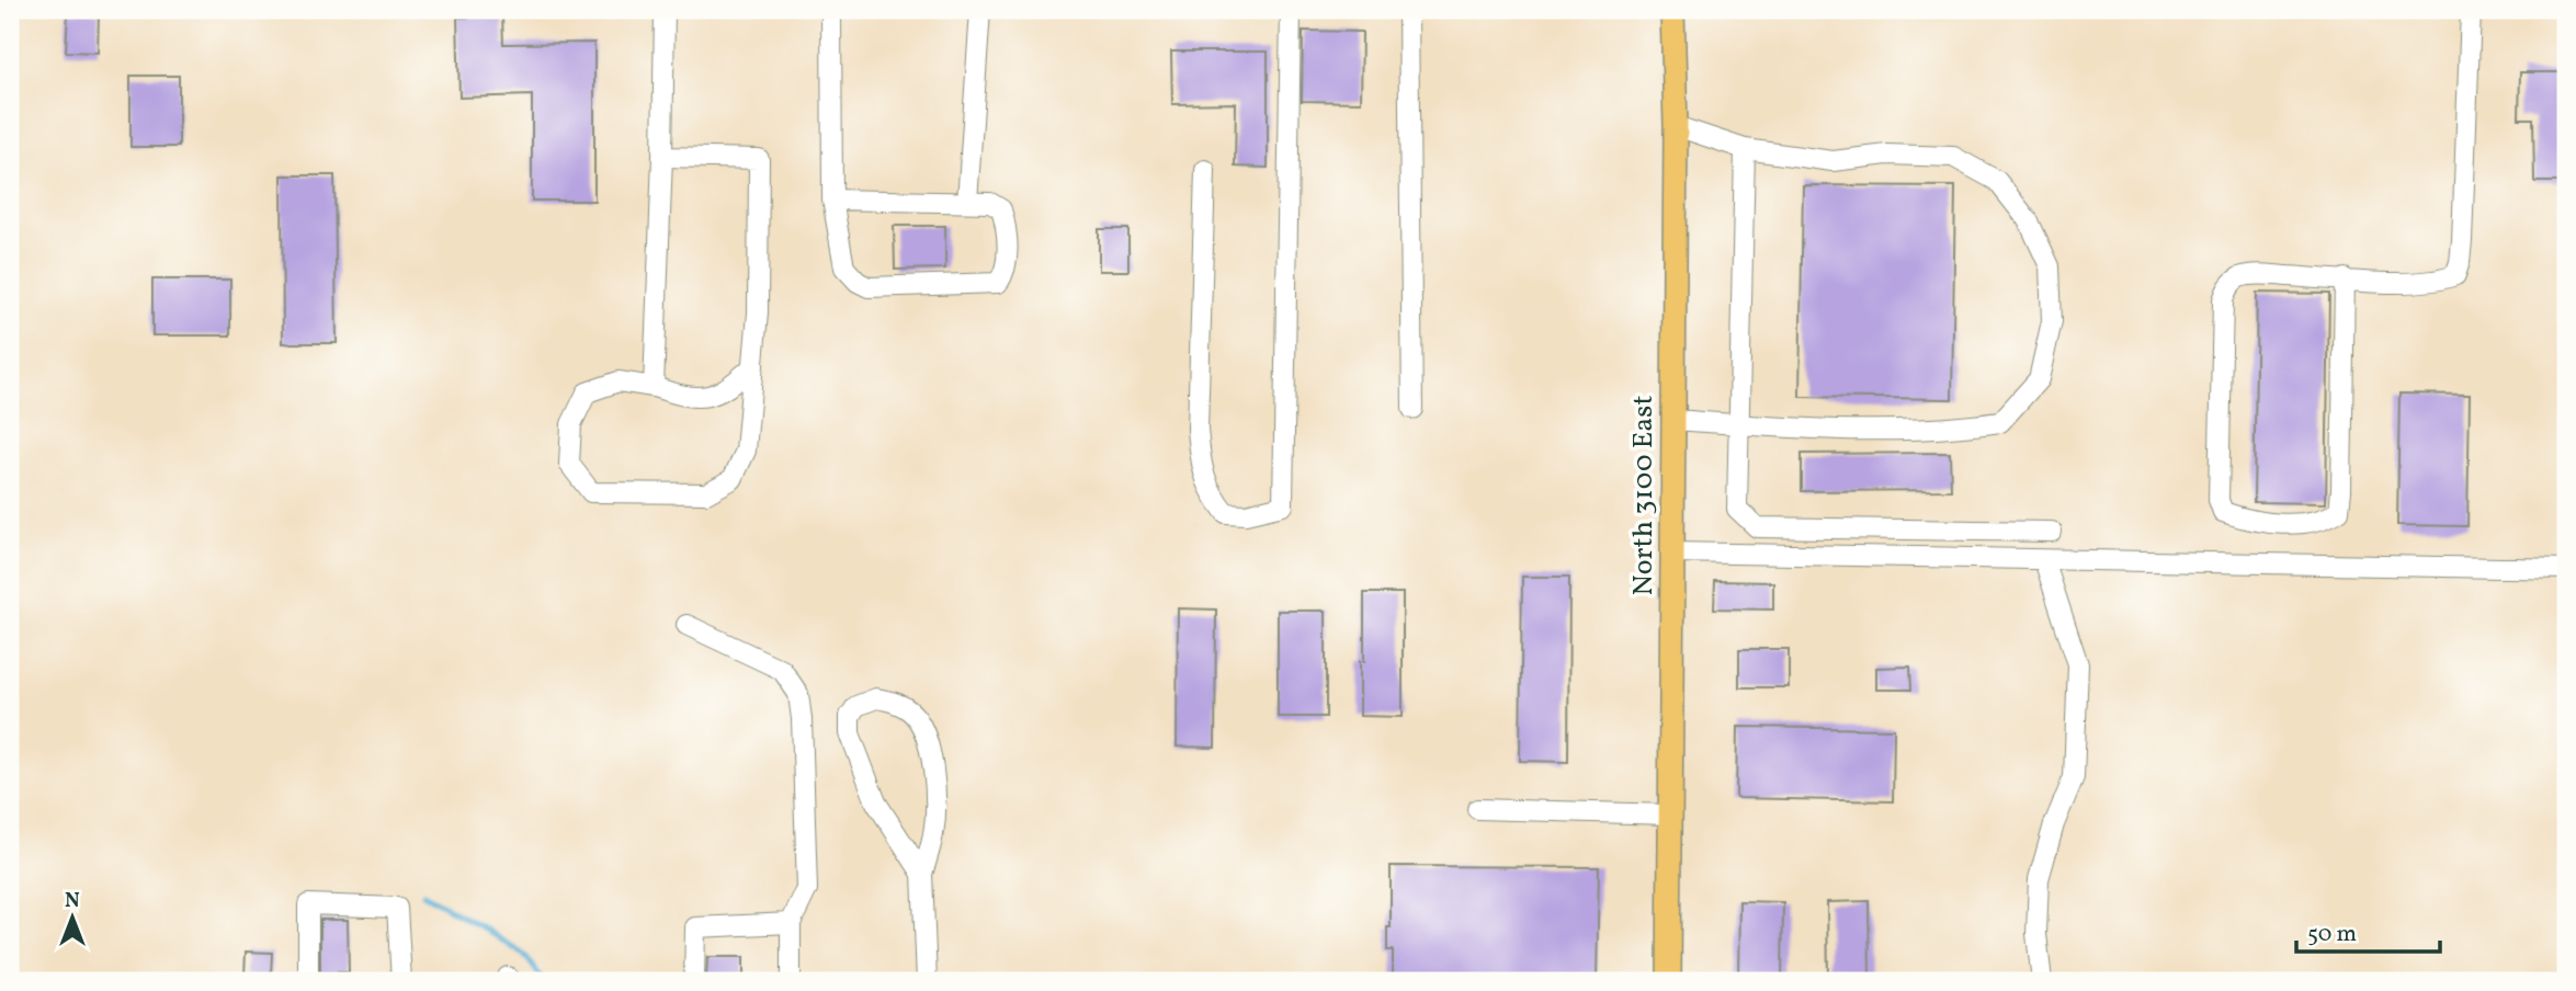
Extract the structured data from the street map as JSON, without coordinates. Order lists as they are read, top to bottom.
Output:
{
  "streets": {
    "main road": ["North 3100 East"]
  },
  "scale_bar": "50 m",
  "north": "top"
}
